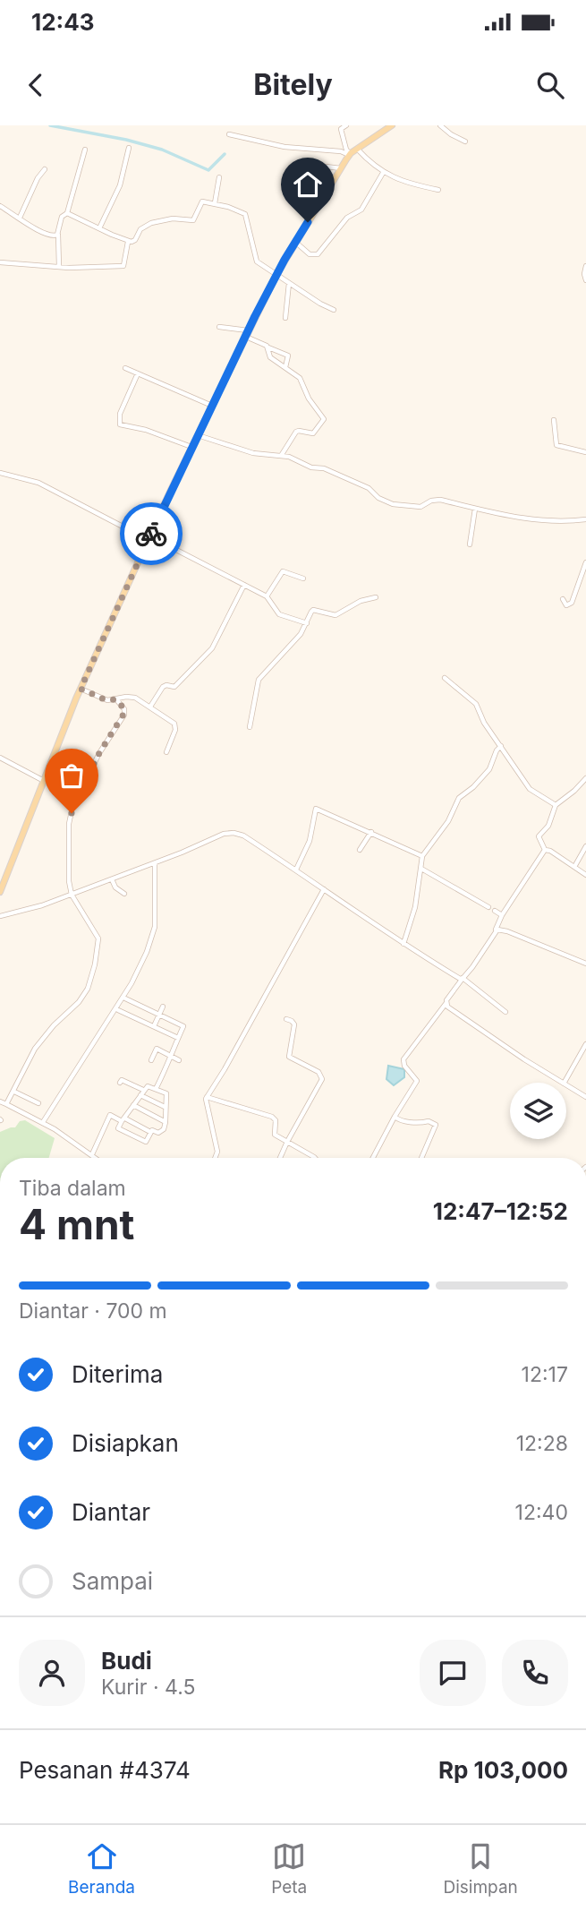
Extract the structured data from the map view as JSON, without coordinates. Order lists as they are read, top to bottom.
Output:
{
  "page": {
    "status": "12:43",
    "header": "Bitely",
    "heading": ["4 mnt", "Tiba dalam", "12:47–12:52"],
    "panel": [
      "Budi",
      "Kurir · 4.5",
      "Pesanan #4374",
      "Rp 103,000"
    ],
    "bar": "Diantar · 700 m",
    "list": [
      ["Diterima", "12:17"],
      ["Disiapkan", "12:28"],
      ["Diantar", "12:40"],
      "Sampai"
    ],
    "tabs": ["Beranda", "Peta", "Disimpan"]
  }
}
